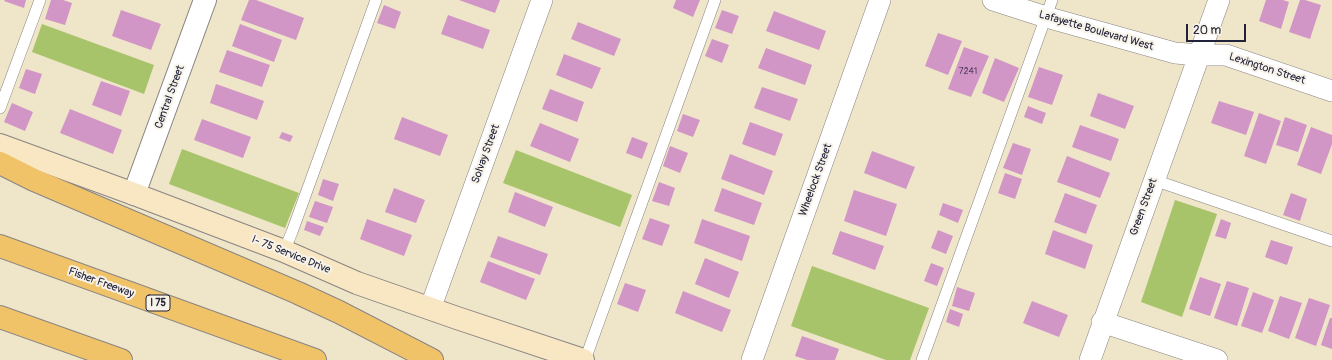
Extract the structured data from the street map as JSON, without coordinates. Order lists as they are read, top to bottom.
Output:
{
  "streets": {
    "highway": ["Fisher Freeway", "I 75"],
    "main road": ["I- 75 Service Drive"],
    "street": [
      "Lafayette Boulevard West",
      "Lexington Street",
      "Central Street",
      "Solvay Street",
      "Wheelock Street",
      "Green Street"
    ]
  },
  "crossings": [
    ["Lafayette Boulevard West", "Lexington Street"],
    ["Lafayette Boulevard West", "Green Street"],
    ["Lexington Street", "Green Street"],
    ["Central Street", "I- 75 Service Drive"],
    ["Solvay Street", "I- 75 Service Drive"]
  ],
  "house_numbers": ["7241"],
  "scale_bar": "20 m"
}
